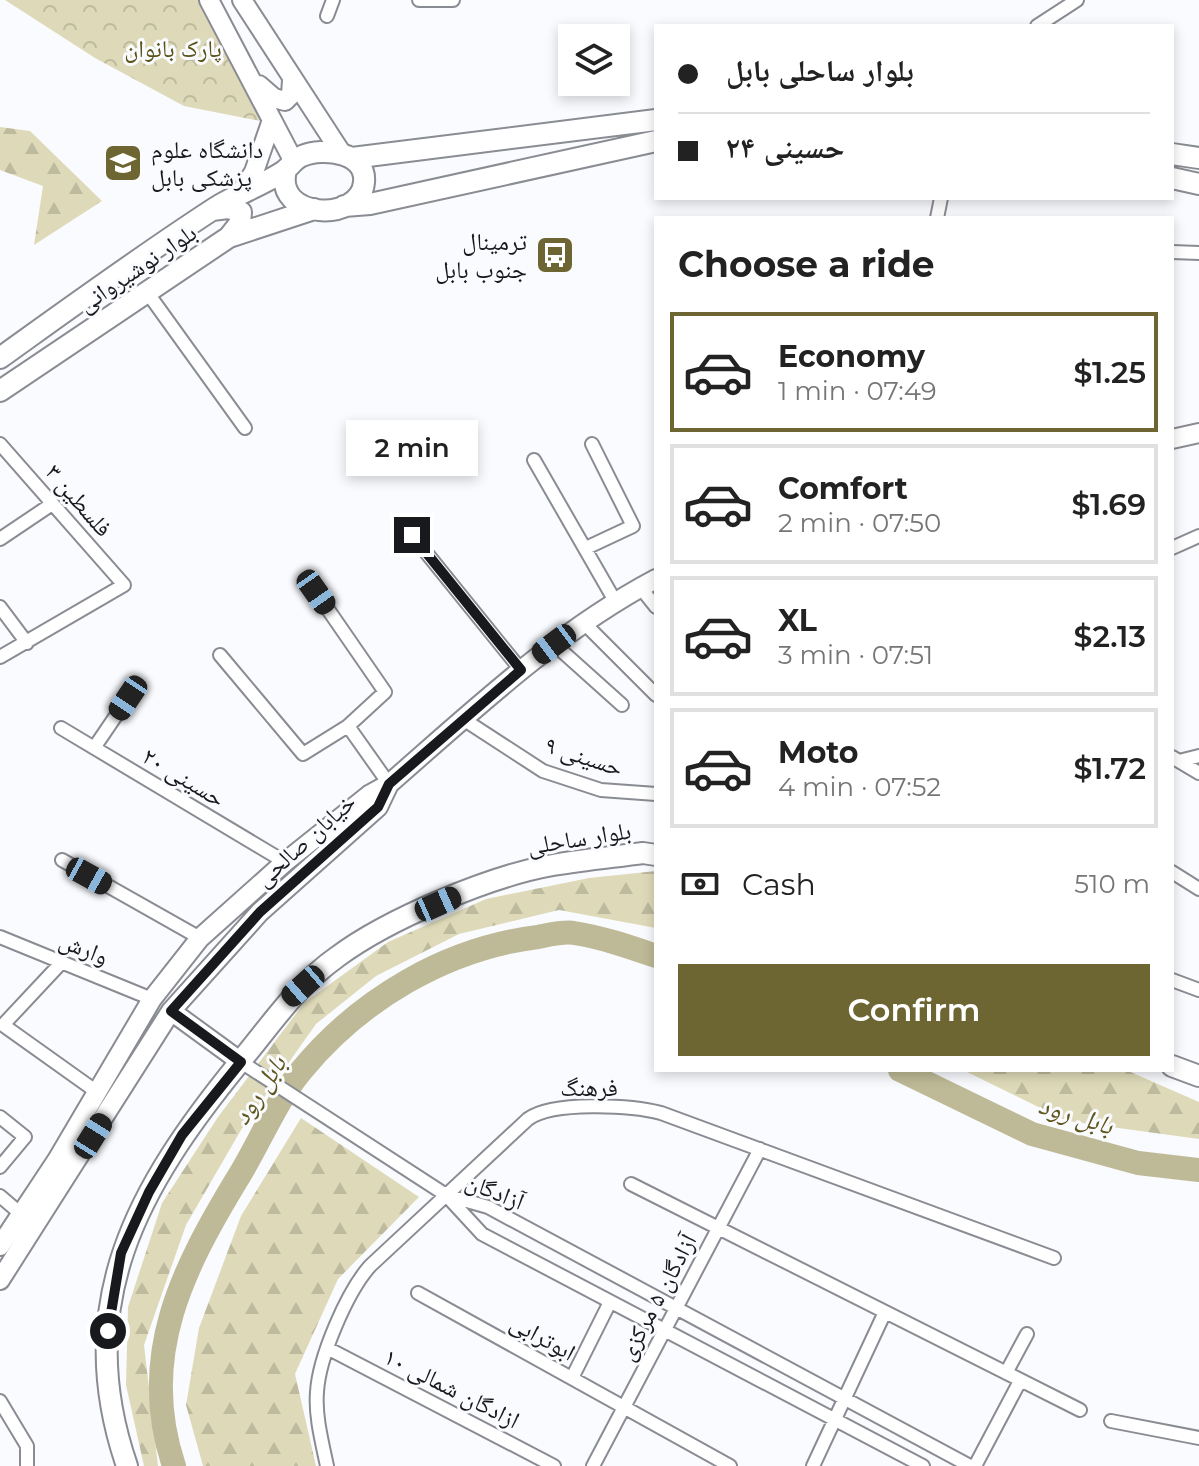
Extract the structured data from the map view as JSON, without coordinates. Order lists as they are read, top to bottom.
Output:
{
  "streets": {
    "main road": ["بلوار نوشیروانی", "بلوار ساحلی", "خيابان صالحی"],
    "street": [
      "فلسطین ۳",
      "حسینی ٩",
      "حسینی ٢٠",
      "وارش",
      "فرهنگ",
      "آزادگان",
      "آزادگان ۵ مرکزی",
      "ابوترابی",
      "ازادگان شمالی ۱۰"
    ]
  },
  "crossings": [
    ["حسینی ٩", "خيابان صالحی"],
    ["حسینی ٢٠", "خيابان صالحی"],
    ["خيابان صالحی", "وارش"],
    ["فرهنگ", "آزادگان"],
    ["فرهنگ", "آزادگان ۵ مرکزی"],
    ["فرهنگ", "ازادگان شمالی ۱۰"],
    ["آزادگان", "آزادگان ۵ مرکزی"],
    ["آزادگان ۵ مرکزی", "ابوترابی"]
  ],
  "water": ["بابل رود"],
  "parks": ["پارک بانوان"],
  "places": {
    "school or university": ["دانشگاه علوم پزشکی بابل"],
    "bus stop": ["ترمینال جنوب بابل"]
  },
  "page": {
    "banner": ["بلوار ساحلی بابل", "حسینی ۲۴"],
    "heading": "Choose a ride",
    "list": [
      {
        "name": "Economy",
        "note": "1 min · 07:49",
        "value": "$1.25"
      },
      {
        "name": "Comfort",
        "note": "2 min · 07:50",
        "value": "$1.69"
      },
      {
        "name": "XL",
        "note": "3 min · 07:51",
        "value": "$2.13"
      },
      {
        "name": "Moto",
        "note": "4 min · 07:52",
        "value": "$1.72"
      }
    ],
    "bubble": "2 min",
    "pay": ["Cash", "510 m"],
    "buttons": "Confirm"
  }
}
